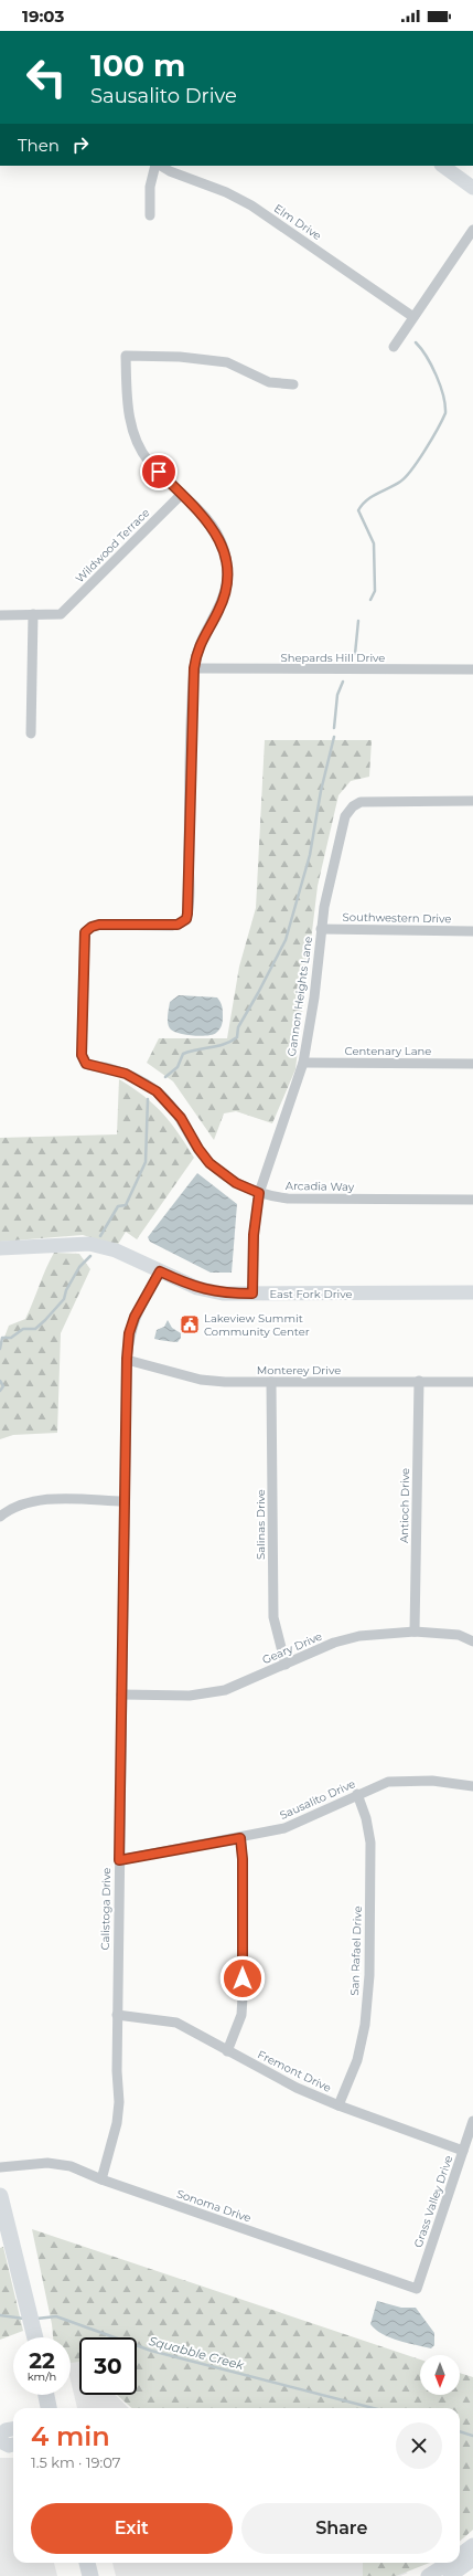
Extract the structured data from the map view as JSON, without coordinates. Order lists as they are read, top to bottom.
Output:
{
  "streets": {
    "street": [
      "Elm Drive",
      "Wildwood Terrace",
      "Shepards Hill Drive",
      "Southwestern Drive",
      "Gannon Heights Lane",
      "Centenary Lane",
      "Arcadia Way",
      "East Fork Drive",
      "Monterey Drive",
      "Antioch Drive",
      "Salinas Drive",
      "Geary Drive",
      "Sausalito Drive",
      "Calistoga Drive",
      "San Rafael Drive",
      "Fremont Drive",
      "Grass Valley Drive",
      "Sonoma Drive"
    ]
  },
  "crossings": [
    ["Shepards Hill Drive", "Arcadia Way"],
    ["Southwestern Drive", "Gannon Heights Lane"],
    ["Gannon Heights Lane", "Centenary Lane"],
    ["Gannon Heights Lane", "Arcadia Way"],
    ["Gannon Heights Lane", "East Fork Drive"],
    ["East Fork Drive", "Calistoga Drive"],
    ["Monterey Drive", "Antioch Drive"],
    ["Monterey Drive", "Salinas Drive"],
    ["Monterey Drive", "Calistoga Drive"],
    ["Antioch Drive", "Geary Drive"],
    ["Salinas Drive", "Geary Drive"],
    ["Geary Drive", "Calistoga Drive"],
    ["Sausalito Drive", "Calistoga Drive"],
    ["Sausalito Drive", "San Rafael Drive"],
    ["Calistoga Drive", "Fremont Drive"],
    ["Calistoga Drive", "Sonoma Drive"],
    ["San Rafael Drive", "Fremont Drive"],
    ["Fremont Drive", "Grass Valley Drive"],
    ["Grass Valley Drive", "Sonoma Drive"]
  ],
  "water": ["Squabble Creek"],
  "places": {
    "public building": ["Lakeview Summit Community Center"]
  },
  "north": "bottom",
  "page": {
    "status": "19:03",
    "turn": ["100 m", "Sausalito Drive"],
    "then": "Then",
    "speed": "22 km/h",
    "limit": "30",
    "heading": ["4 min", "1.5 km · 19:07"],
    "buttons": ["Exit", "Share"]
  }
}
